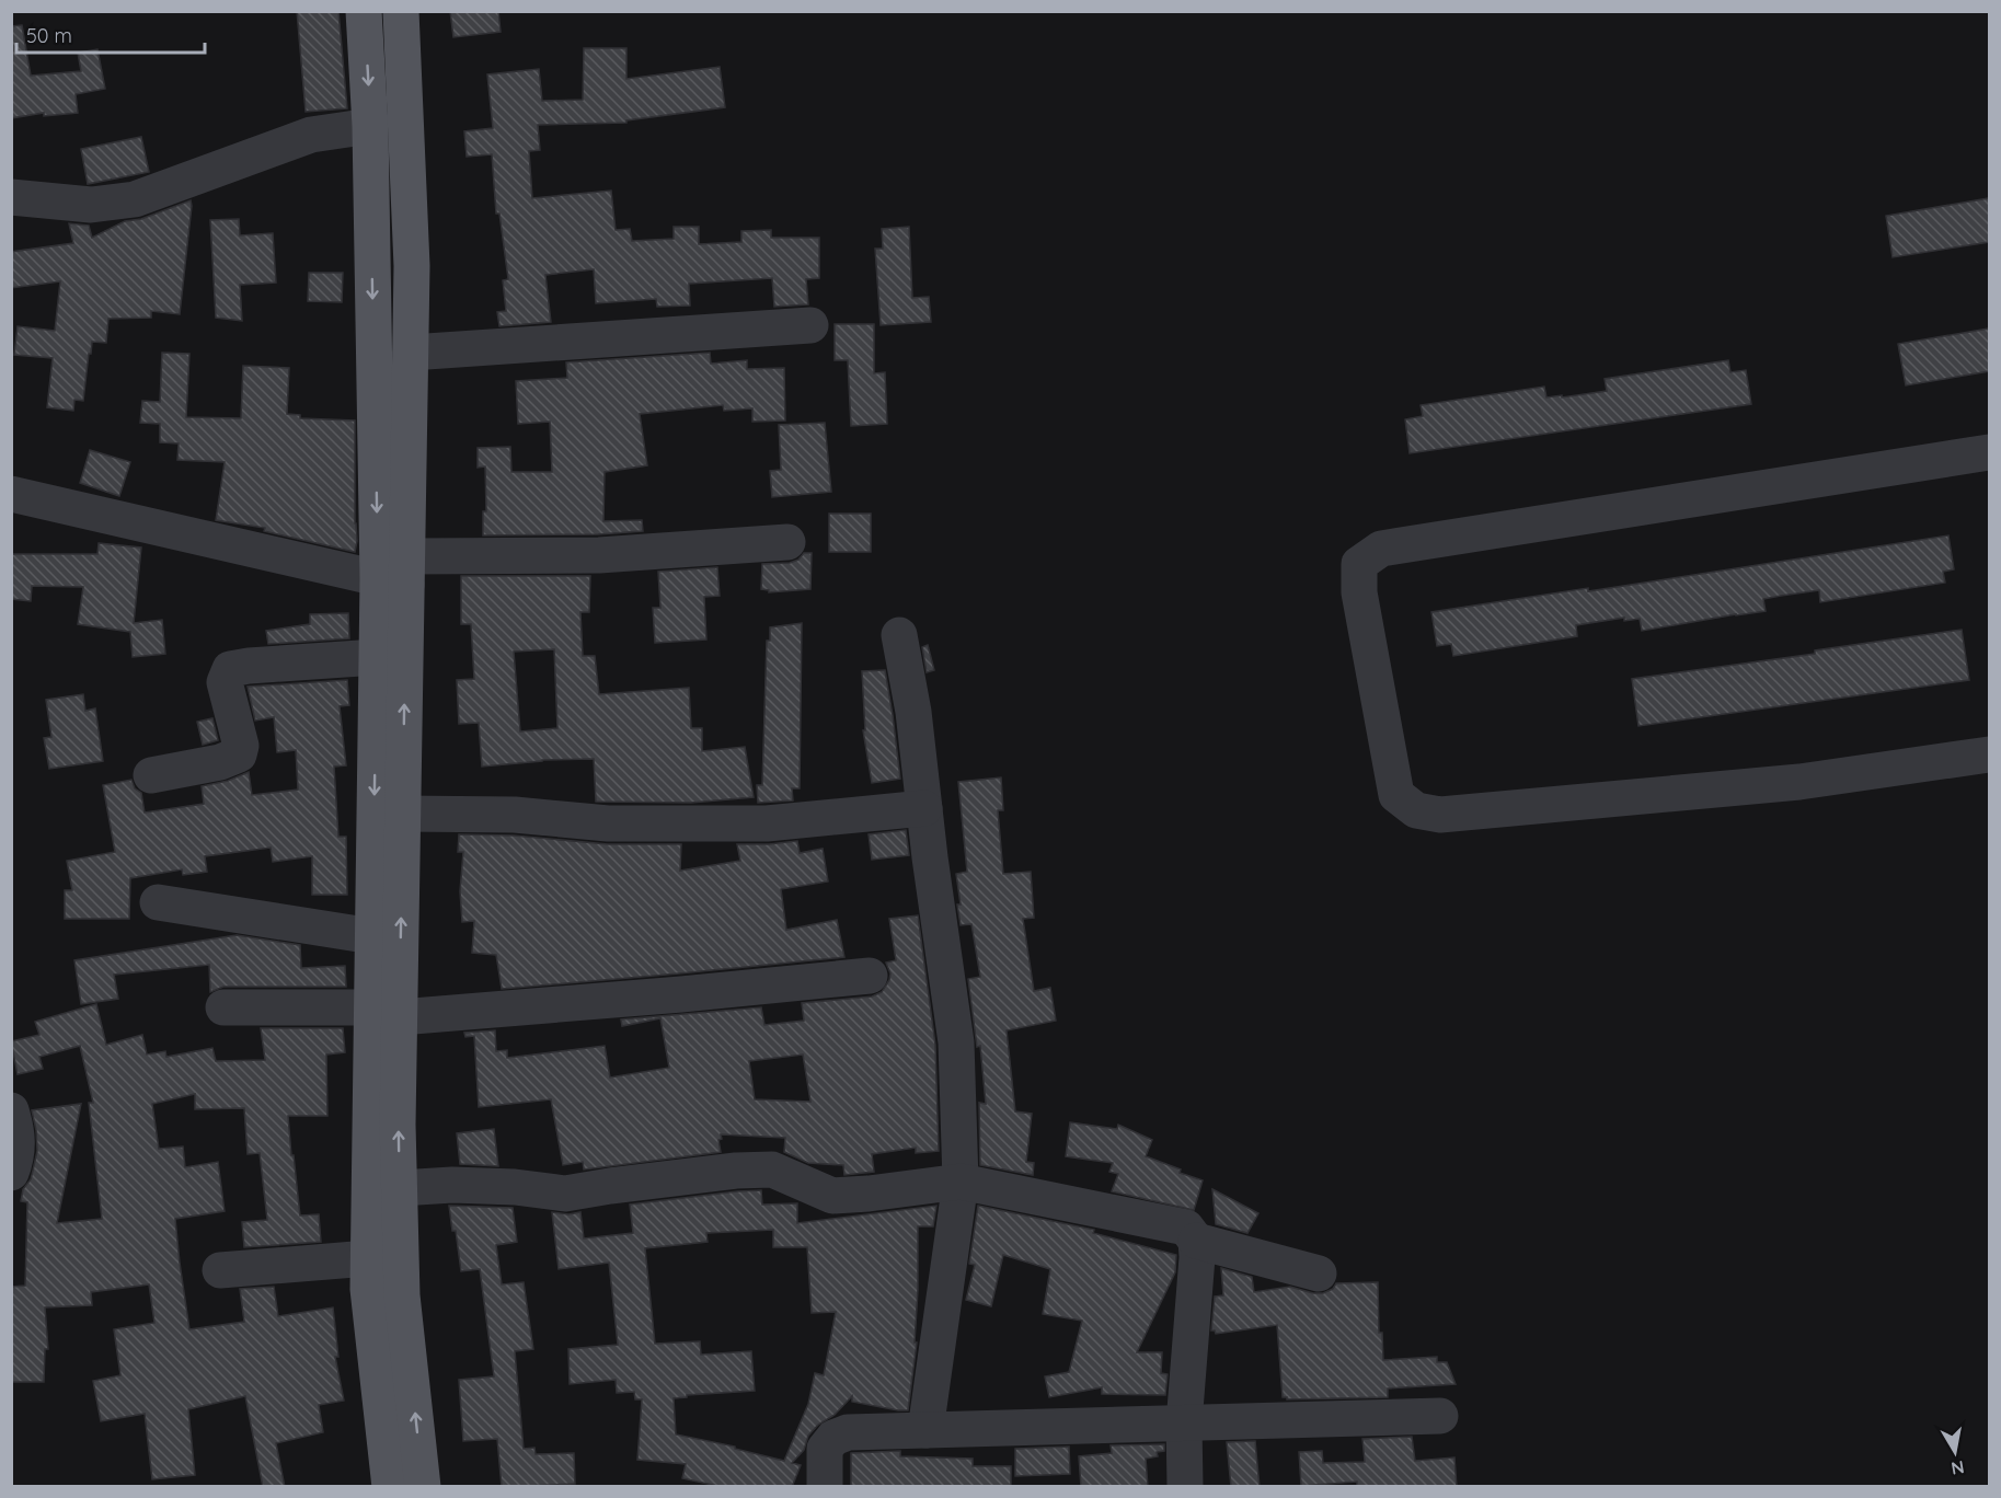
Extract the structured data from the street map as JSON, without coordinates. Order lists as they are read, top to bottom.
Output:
{
  "scale_bar": "50 m",
  "north": "bottom"
}
